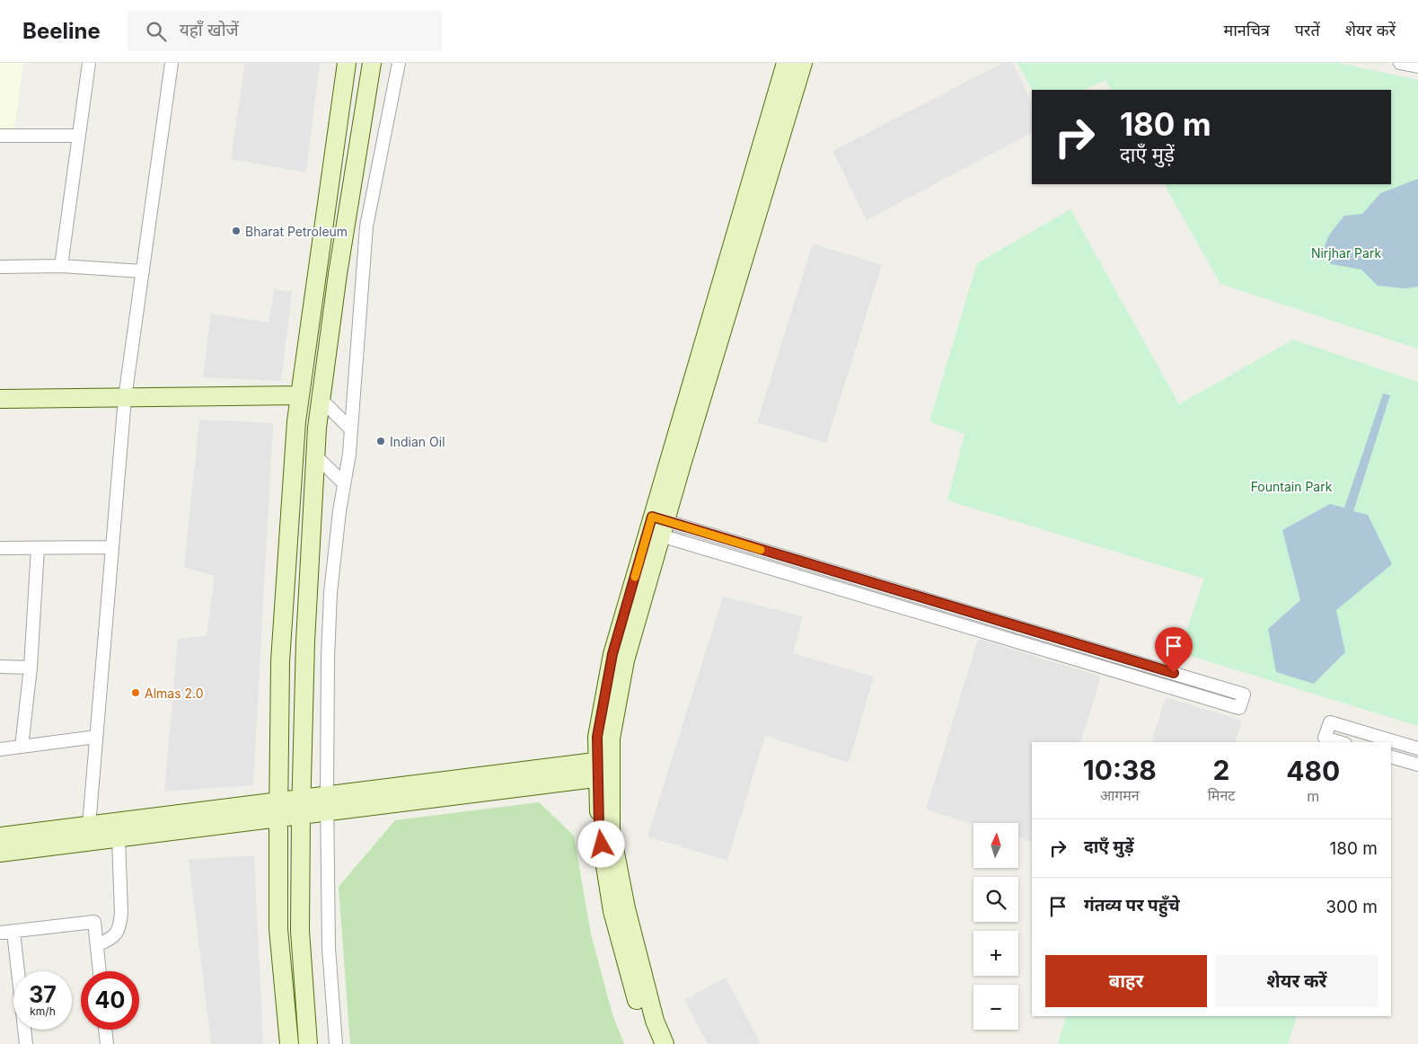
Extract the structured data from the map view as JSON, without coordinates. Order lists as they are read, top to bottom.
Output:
{
  "parks": ["Nirjhar Park", "Fountain Park"],
  "places": ["Bharat Petroleum", "Indian Oil", "Almas 2.0"],
  "north": "top",
  "page": {
    "header": "Beeline",
    "search": "यहाँ खोजें",
    "nav": ["मानचित्र", "परतें", "शेयर करें"],
    "turn": ["180 m", "दाएँ मुड़ें"],
    "eta": [
      "10:38",
      "आगमन",
      "2",
      "मिनट",
      "480",
      "m"
    ],
    "list": [
      {
        "name": "दाएँ मुड़ें",
        "value": "180 m"
      },
      {
        "name": "गंतव्य पर पहुँचे",
        "value": "300 m"
      }
    ],
    "map_buttons": ["+", "−"],
    "buttons": ["बाहर", "शेयर करें"],
    "speed": "37 km/h",
    "limit": "40"
  }
}
